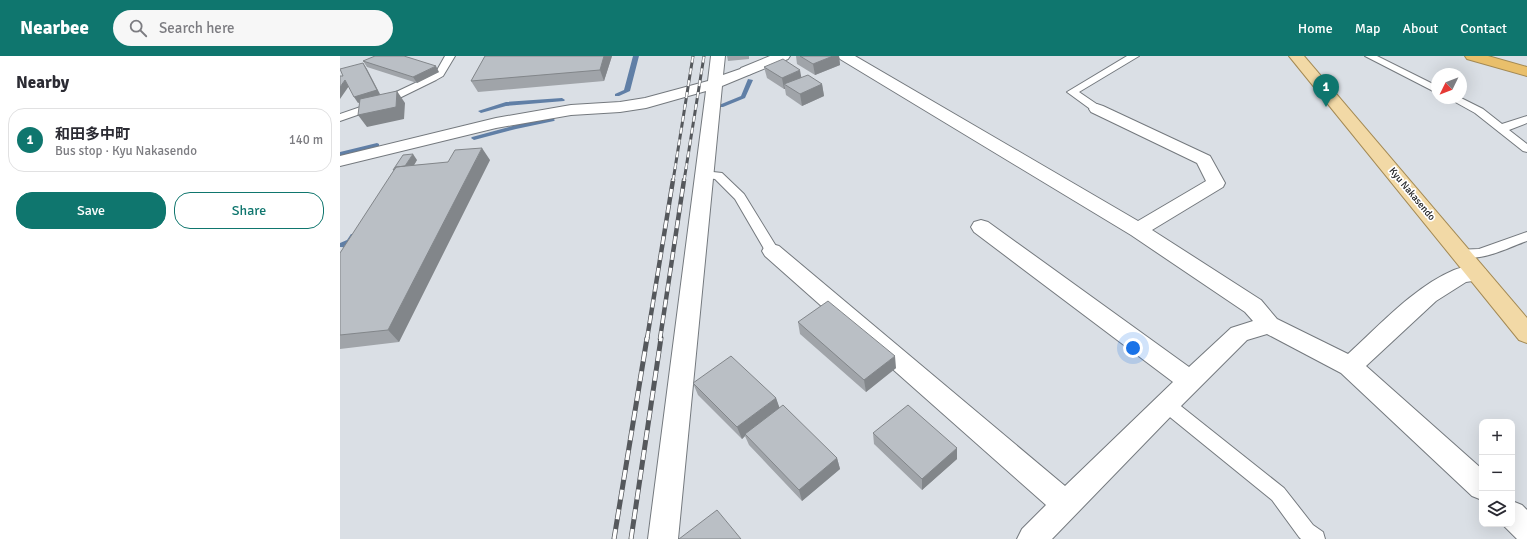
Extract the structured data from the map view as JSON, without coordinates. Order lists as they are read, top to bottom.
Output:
{
  "streets": {
    "main road": ["Kyu Nakasendo"]
  },
  "north": "bottom left",
  "page": {
    "header": "Nearbee",
    "search": "Search here",
    "nav": [
      "Home",
      "Map",
      "About",
      "Contact"
    ],
    "heading": "Nearby",
    "pins": "1",
    "list": [
      {
        "mark": "1",
        "name": "和田多中町",
        "note": "Bus stop · Kyu Nakasendo",
        "value": "140 m"
      }
    ],
    "buttons": ["Save", "Share"],
    "map_buttons": ["+", "−"]
  }
}
